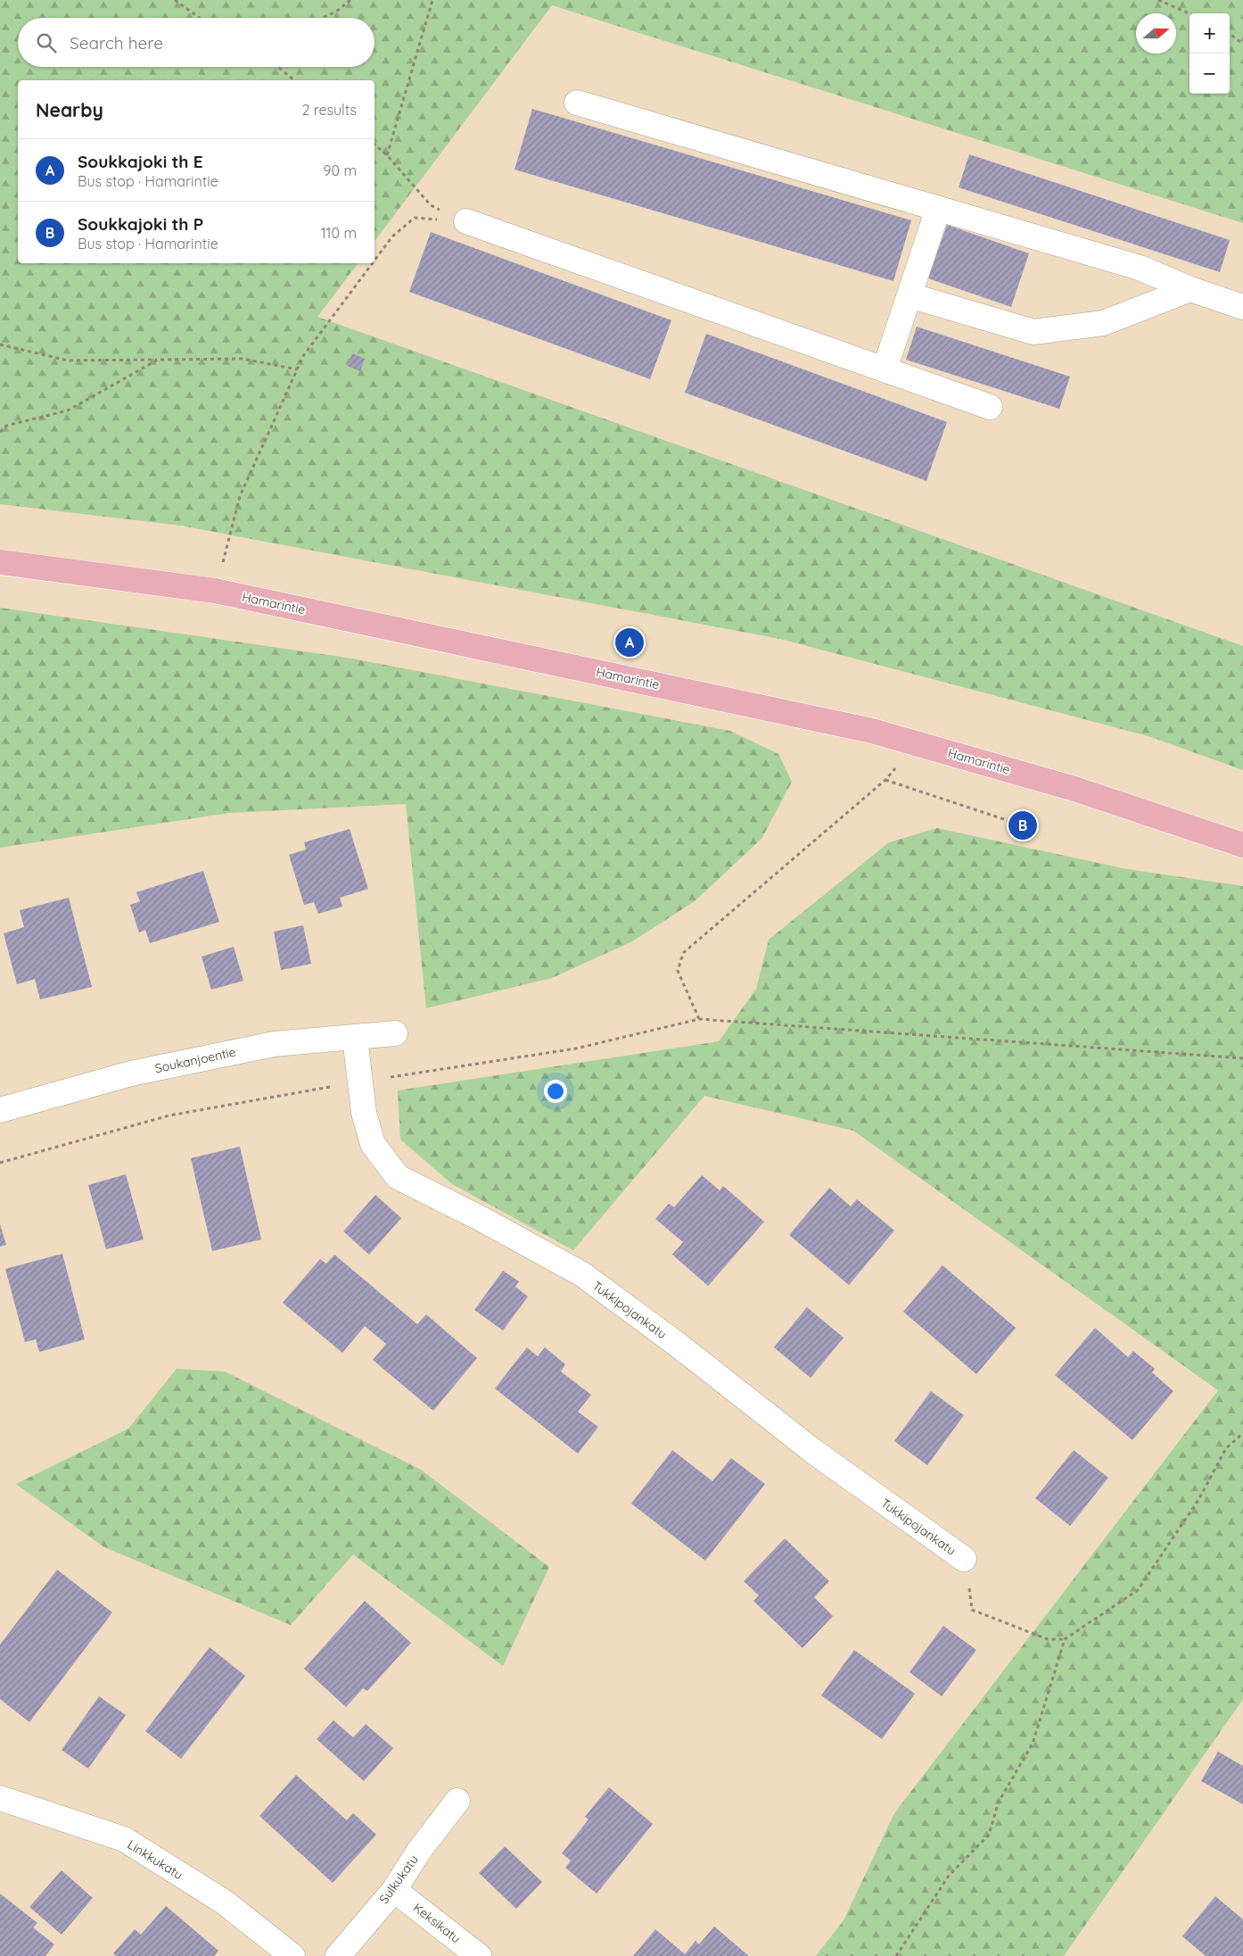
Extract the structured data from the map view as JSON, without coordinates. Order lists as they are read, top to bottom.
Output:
{
  "streets": {
    "main road": ["Hamarintie"],
    "street": [
      "Soukanjoentie",
      "Tukkipojankatu",
      "Linkkukatu",
      "Sulkukatu",
      "Keksikatu"
    ]
  },
  "crossings": [
    ["Soukanjoentie", "Tukkipojankatu"],
    ["Sulkukatu", "Keksikatu"]
  ],
  "north": "right",
  "page": {
    "map_buttons": ["+", "−"],
    "search": "Search here",
    "heading": ["Nearby", "2 results"],
    "list": [
      {
        "mark": "A",
        "name": "Soukkajoki th E",
        "note": "Bus stop · Hamarintie",
        "value": "90 m"
      },
      {
        "mark": "B",
        "name": "Soukkajoki th P",
        "note": "Bus stop · Hamarintie",
        "value": "110 m"
      }
    ],
    "pins": ["A", "B"]
  }
}
